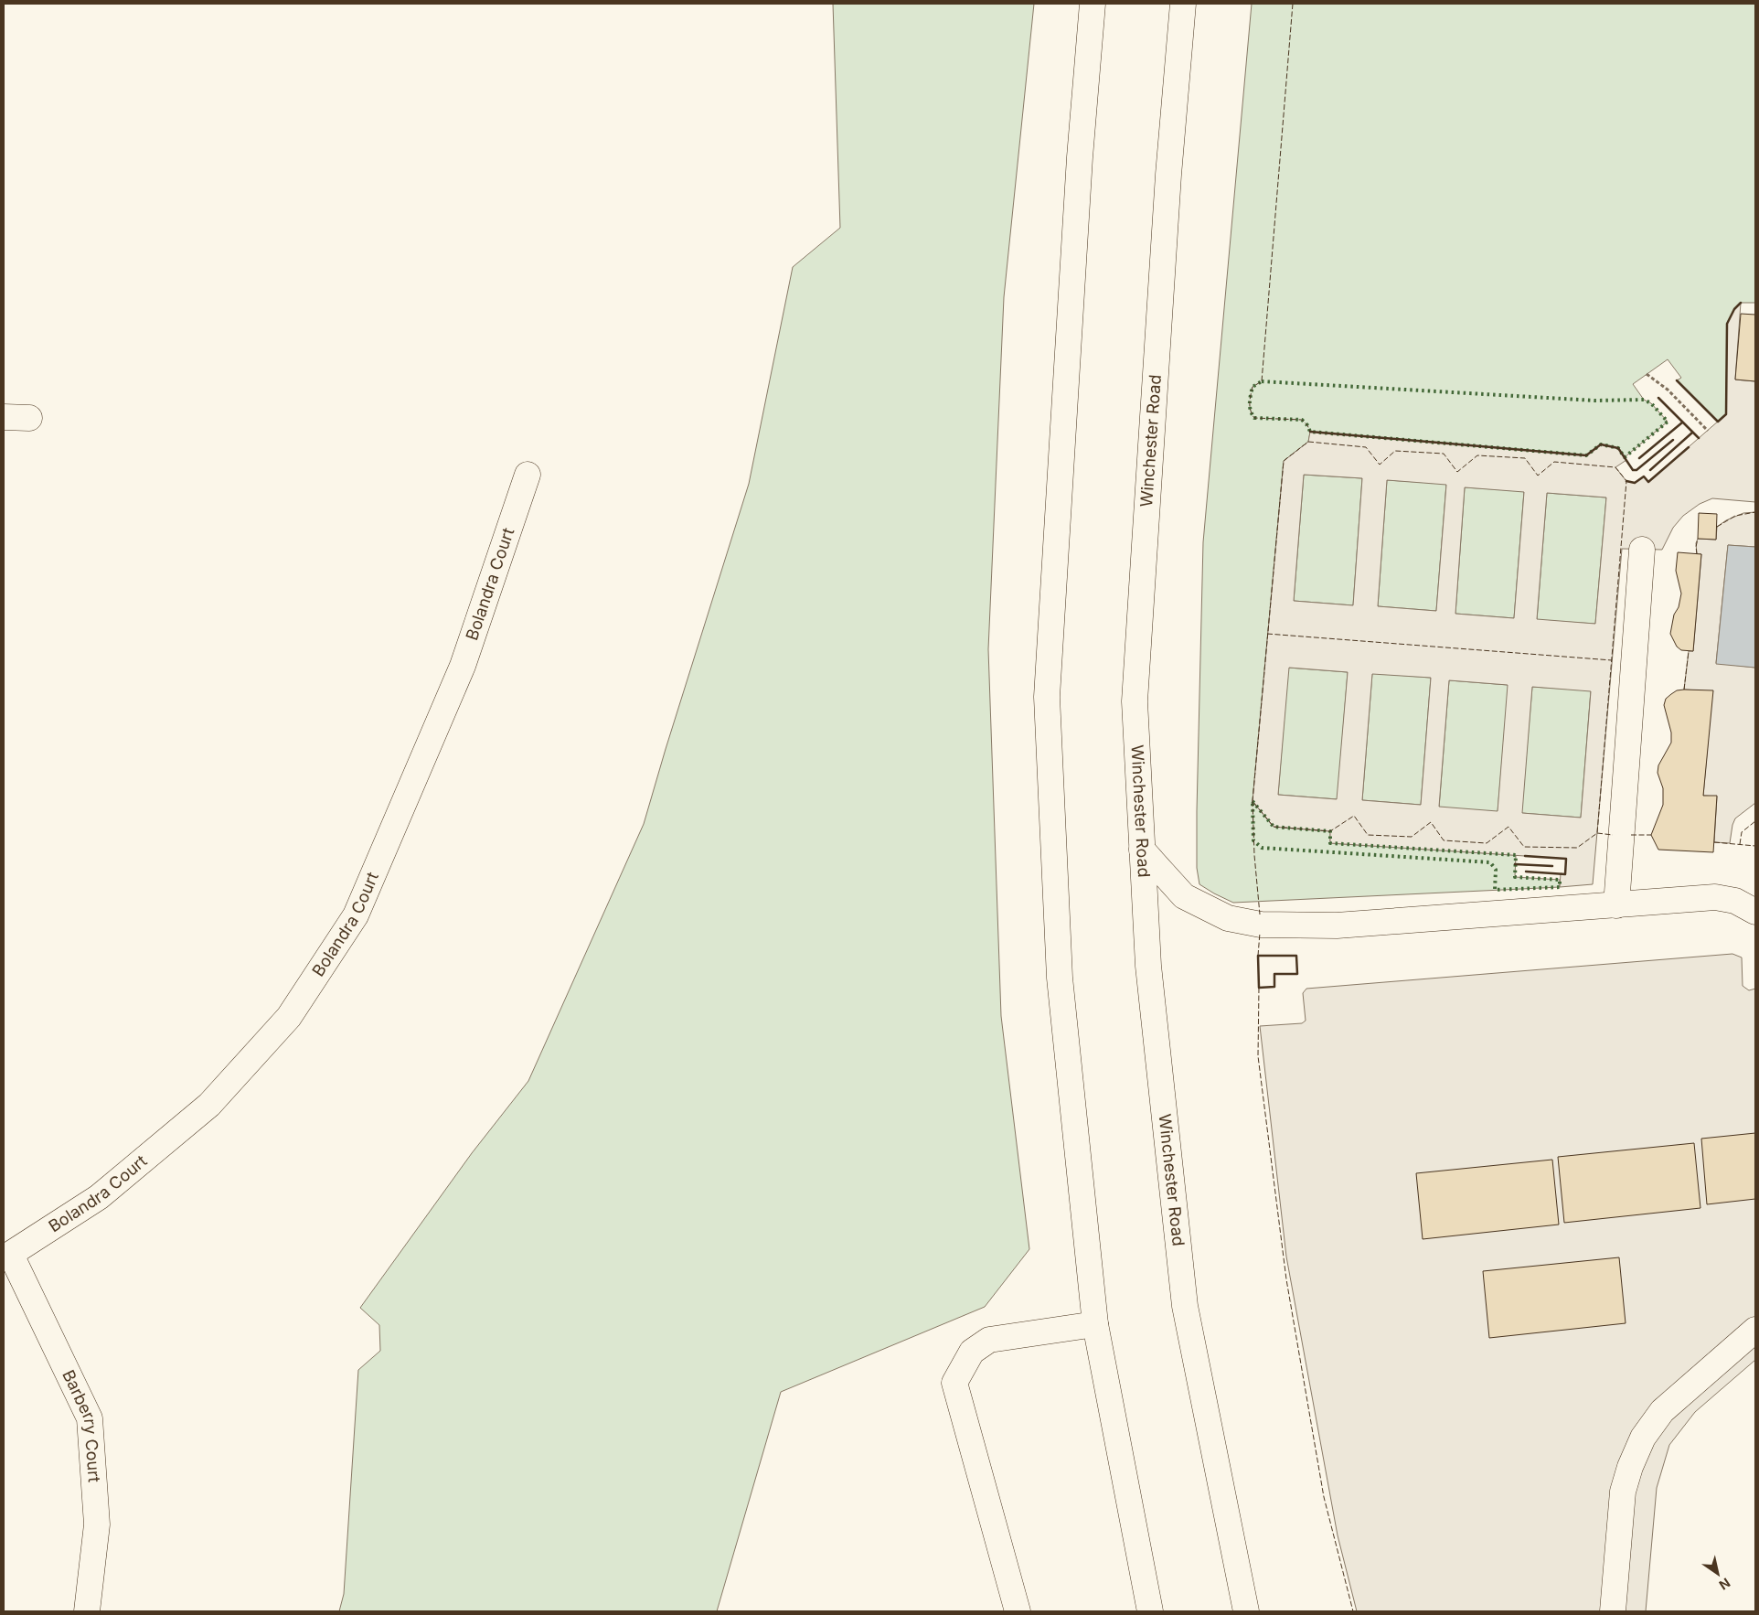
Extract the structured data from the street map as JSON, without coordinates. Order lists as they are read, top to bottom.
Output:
{
  "streets": {
    "main road": ["Winchester Road", "Bolandra Court", "Barberry Court"]
  },
  "crossings": [
    ["Bolandra Court", "Barberry Court"]
  ],
  "north": "bottom right"
}
